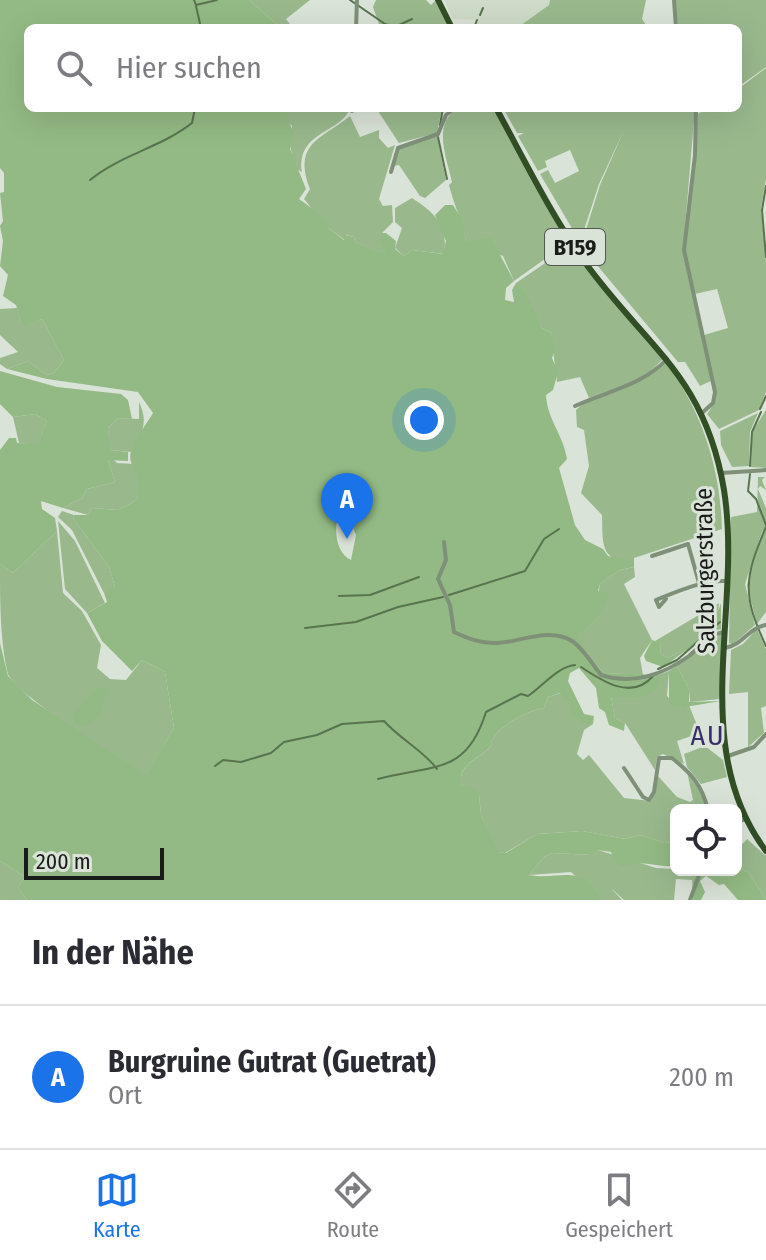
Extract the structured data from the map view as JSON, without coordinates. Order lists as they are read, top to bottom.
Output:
{
  "streets": {
    "main road": ["B159", "Salzburgerstraße"]
  },
  "districts": ["AU"],
  "scale_bar": "200 m",
  "page": {
    "search": "Hier suchen",
    "pins": "A",
    "scale": "200 m",
    "heading": "In der Nähe",
    "list": [
      {
        "mark": "A",
        "name": "Burgruine Gutrat (Guetrat)",
        "note": "Ort",
        "value": "200 m"
      }
    ],
    "nav": ["Karte", "Route", "Gespeichert"]
  }
}
